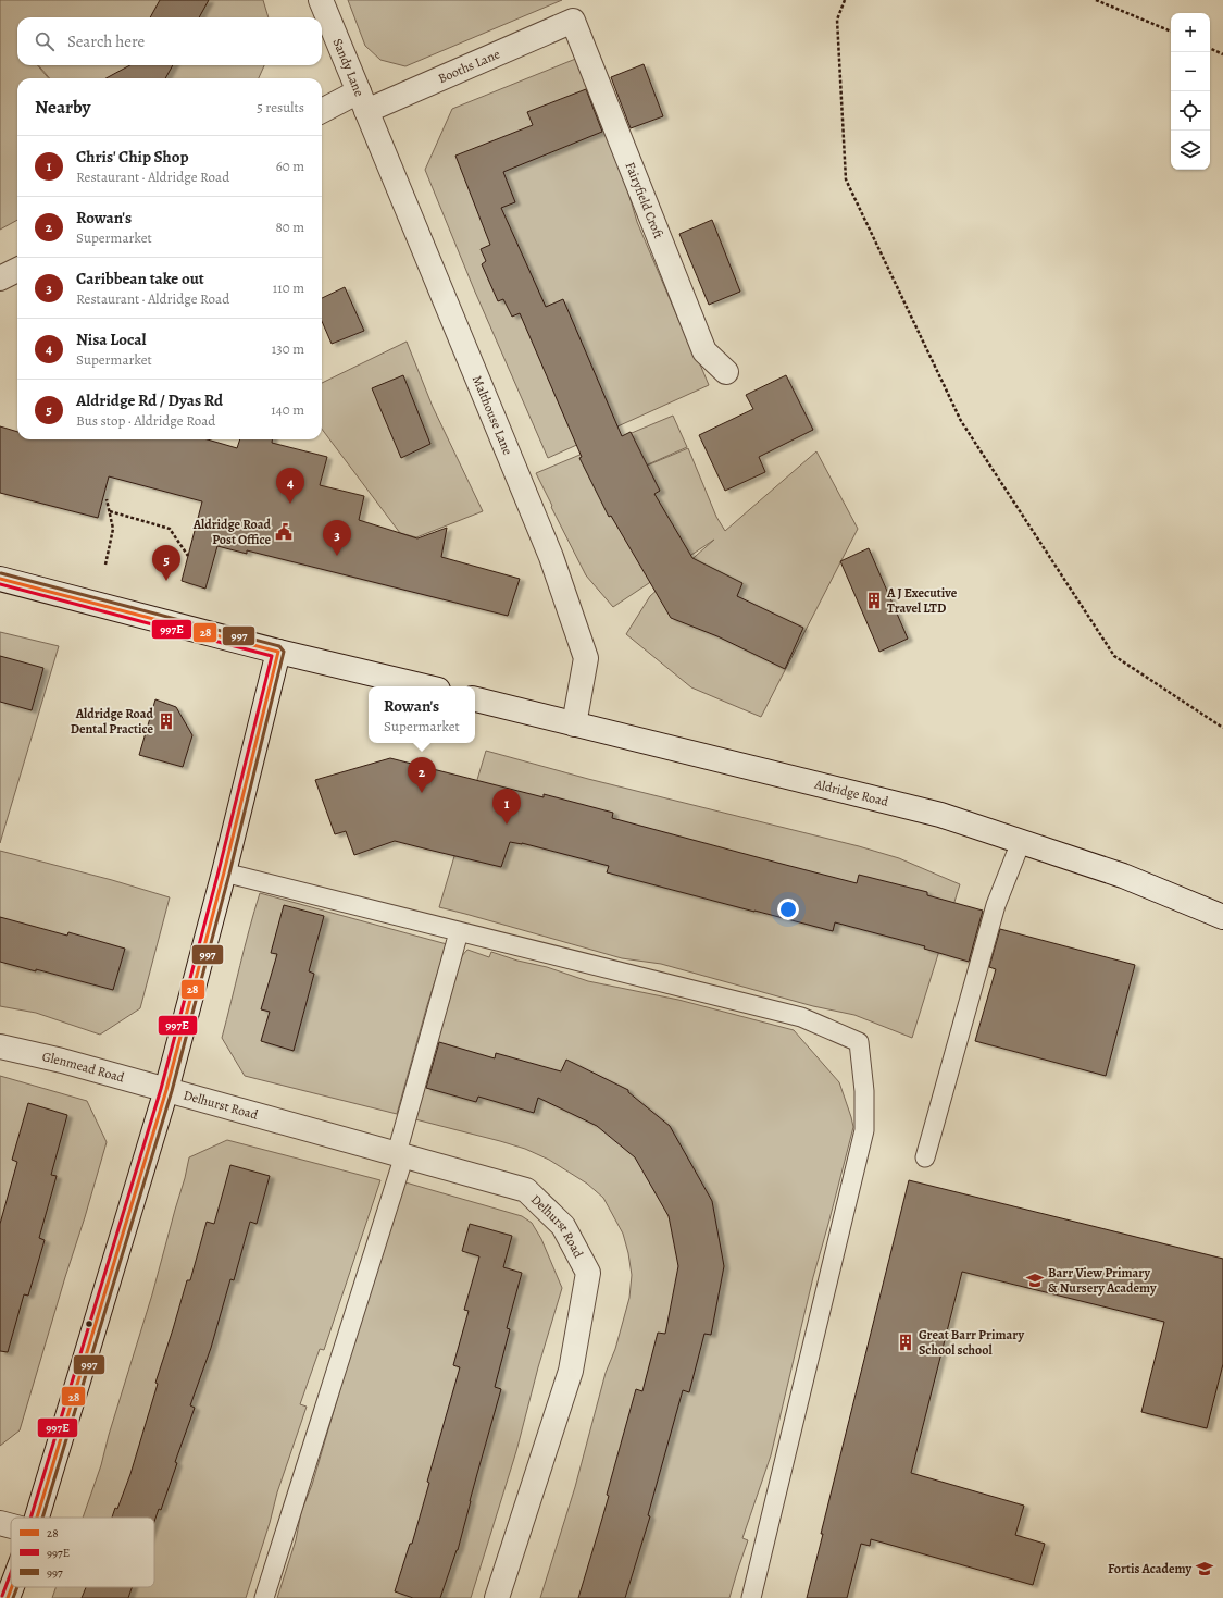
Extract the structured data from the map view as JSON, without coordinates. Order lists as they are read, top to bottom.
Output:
{
  "streets": {
    "street": [
      "Booths Lane",
      "Sandy Lane",
      "Fairyfield Croft",
      "Malthouse Lane",
      "Aldridge Road",
      "Glenmead Road",
      "Delhurst Road"
    ]
  },
  "crossings": [
    ["Booths Lane", "Sandy Lane"],
    ["Booths Lane", "Fairyfield Croft"],
    ["Booths Lane", "Malthouse Lane"],
    ["Sandy Lane", "Malthouse Lane"],
    ["Malthouse Lane", "Aldridge Road"],
    ["Glenmead Road", "Delhurst Road"]
  ],
  "places": {
    "public building": ["Aldridge Road Post Office"],
    "building": ["A J Executive Travel LTD", "Aldridge Road Dental Practice", "Great Barr Primary School school"],
    "school or university": ["Barr View Primary & Nursery Academy", "Fortis Academy"]
  },
  "lines": ["transit line 997", "transit line 28", "transit line 997E"],
  "legend": ["28", "997E", "997"],
  "page": {
    "map_buttons": ["+", "−"],
    "search": "Search here",
    "heading": ["Nearby", "5 results"],
    "list": [
      {
        "mark": "1",
        "name": "Chris' Chip Shop",
        "note": "Restaurant · Aldridge Road",
        "value": "60 m"
      },
      {
        "mark": "2",
        "name": "Rowan's",
        "note": "Supermarket",
        "value": "80 m"
      },
      {
        "mark": "3",
        "name": "Caribbean take out",
        "note": "Restaurant · Aldridge Road",
        "value": "110 m"
      },
      {
        "mark": "4",
        "name": "Nisa Local",
        "note": "Supermarket",
        "value": "130 m"
      },
      {
        "mark": "5",
        "name": "Aldridge Rd / Dyas Rd",
        "note": "Bus stop · Aldridge Road",
        "value": "140 m"
      }
    ],
    "pins": [
      "4",
      "3",
      "5",
      "2",
      "1"
    ],
    "popup": ["Rowan's", "Supermarket"]
  }
}
